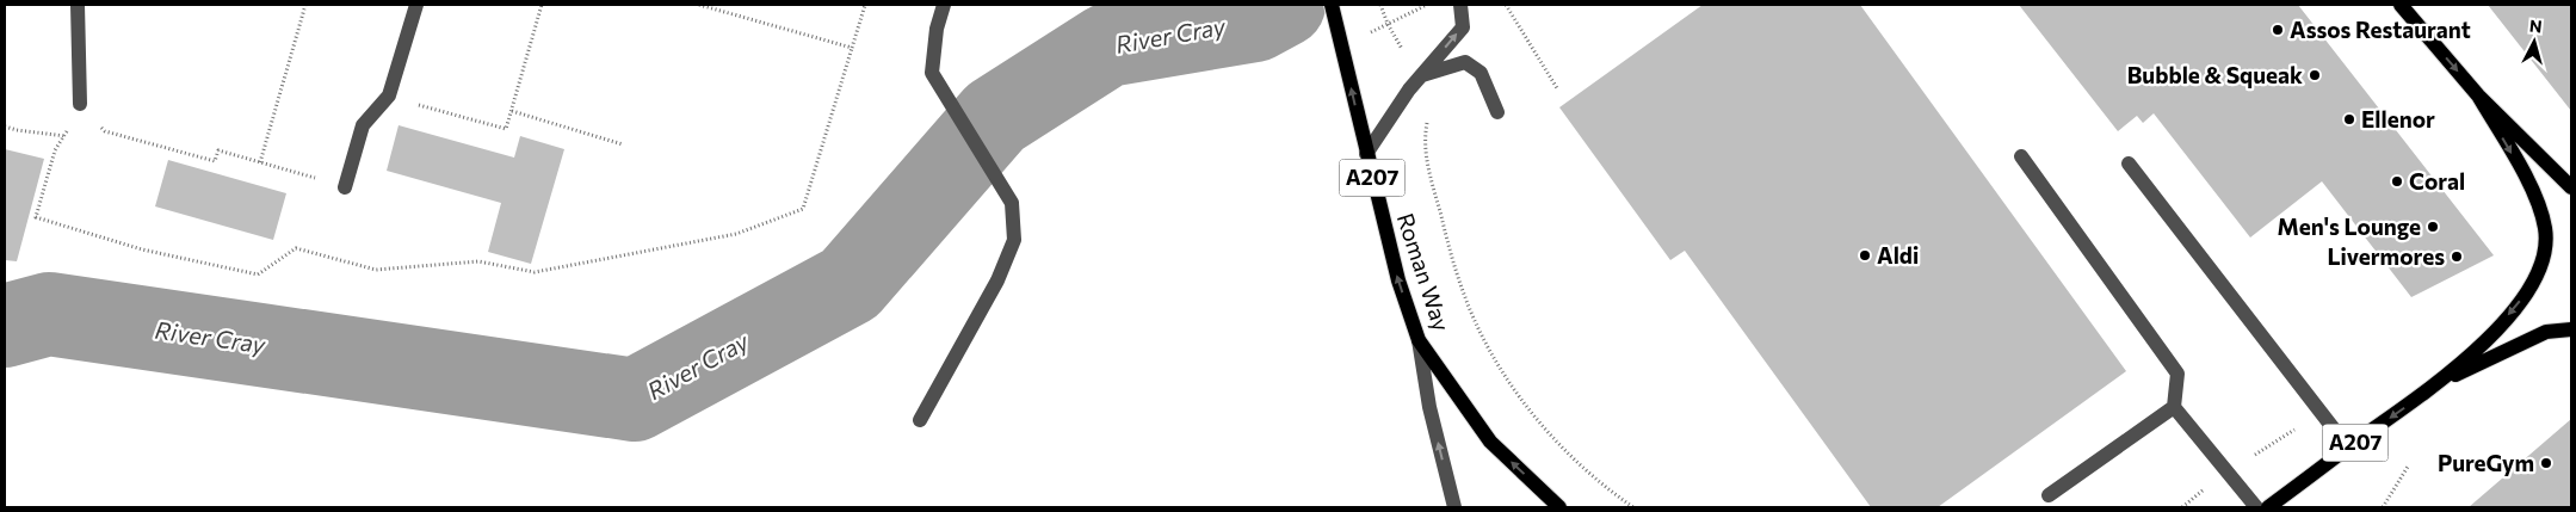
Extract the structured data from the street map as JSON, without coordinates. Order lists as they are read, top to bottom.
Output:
{
  "streets": {
    "main road": ["A207", "Roman Way"]
  },
  "one_way": ["Roman Way"],
  "water": ["River Cray"],
  "places": [
    "Assos Restaurant",
    "Bubble & Squeak",
    "Ellenor",
    "Coral",
    "Men's Lounge",
    "Aldi",
    "Livermores",
    "PureGym"
  ],
  "north": "top"
}
